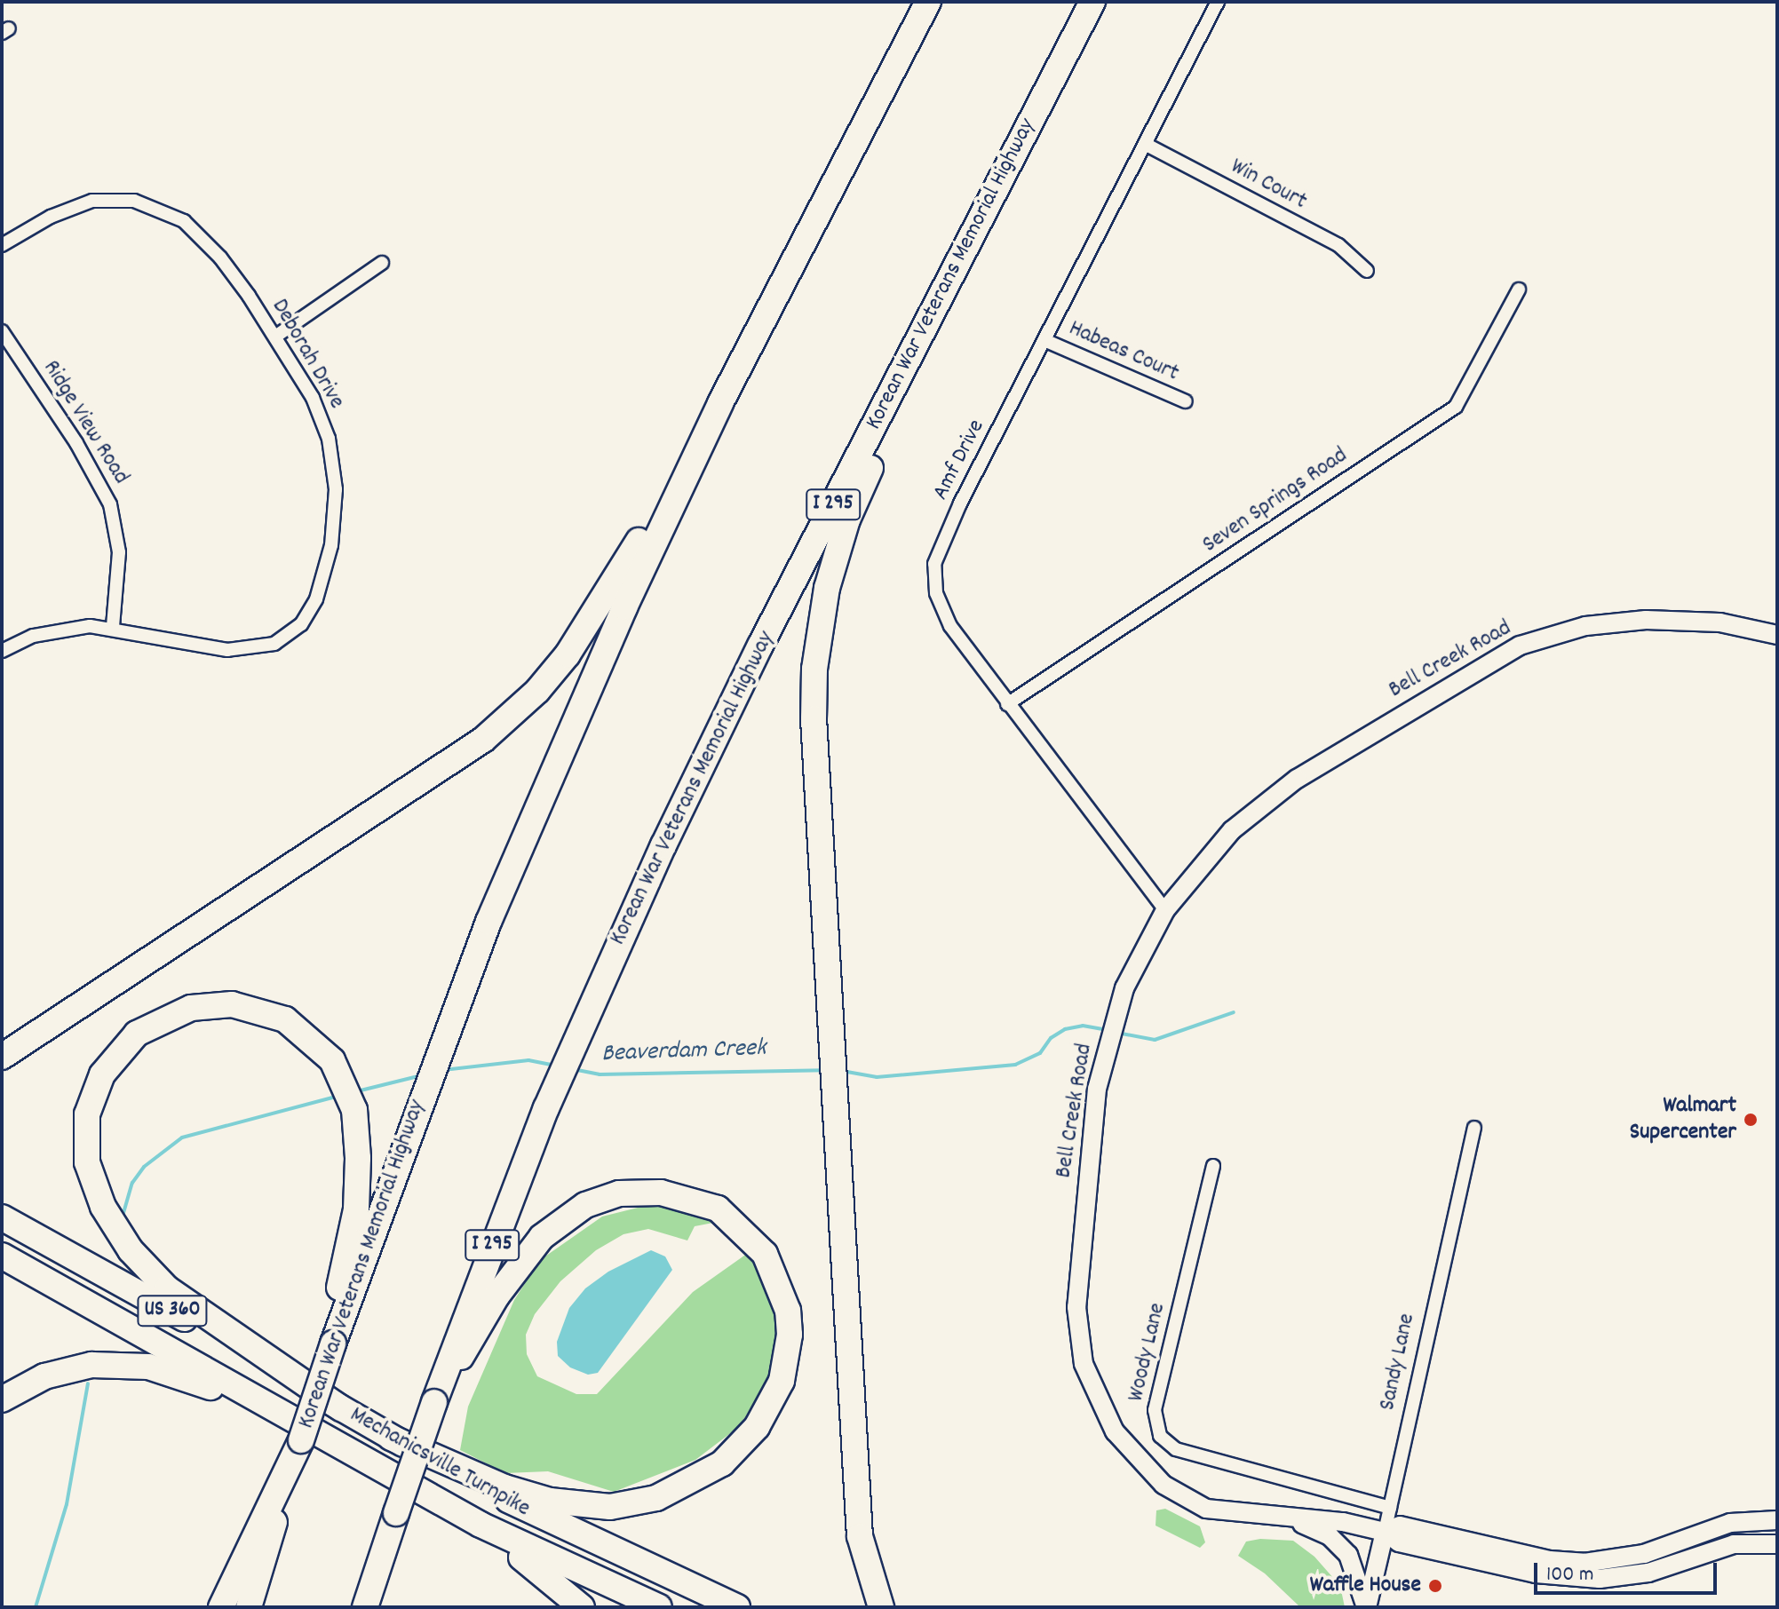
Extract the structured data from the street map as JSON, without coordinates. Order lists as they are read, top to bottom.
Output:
{
  "streets": {
    "highway": [
      "Korean War Veterans Memorial Highway",
      "I 295",
      "US 360",
      "Mechanicsville Turnpike"
    ],
    "street": [
      "Win Court",
      "Habeas Court",
      "Deborah Drive",
      "Ridge View Road",
      "Amf Drive",
      "Seven Springs Road",
      "Bell Creek Road",
      "Woody Lane",
      "Sandy Lane"
    ]
  },
  "crossings": [
    ["Win Court", "Amf Drive"],
    ["Habeas Court", "Amf Drive"],
    ["Deborah Drive", "Ridge View Road"],
    ["Amf Drive", "Seven Springs Road"],
    ["Amf Drive", "Bell Creek Road"],
    ["Bell Creek Road", "Sandy Lane"],
    ["Woody Lane", "Sandy Lane"]
  ],
  "water": ["Beaverdam Creek"],
  "places": ["Walmart Supercenter", "Waffle House"],
  "scale_bar": "100 m"
}
